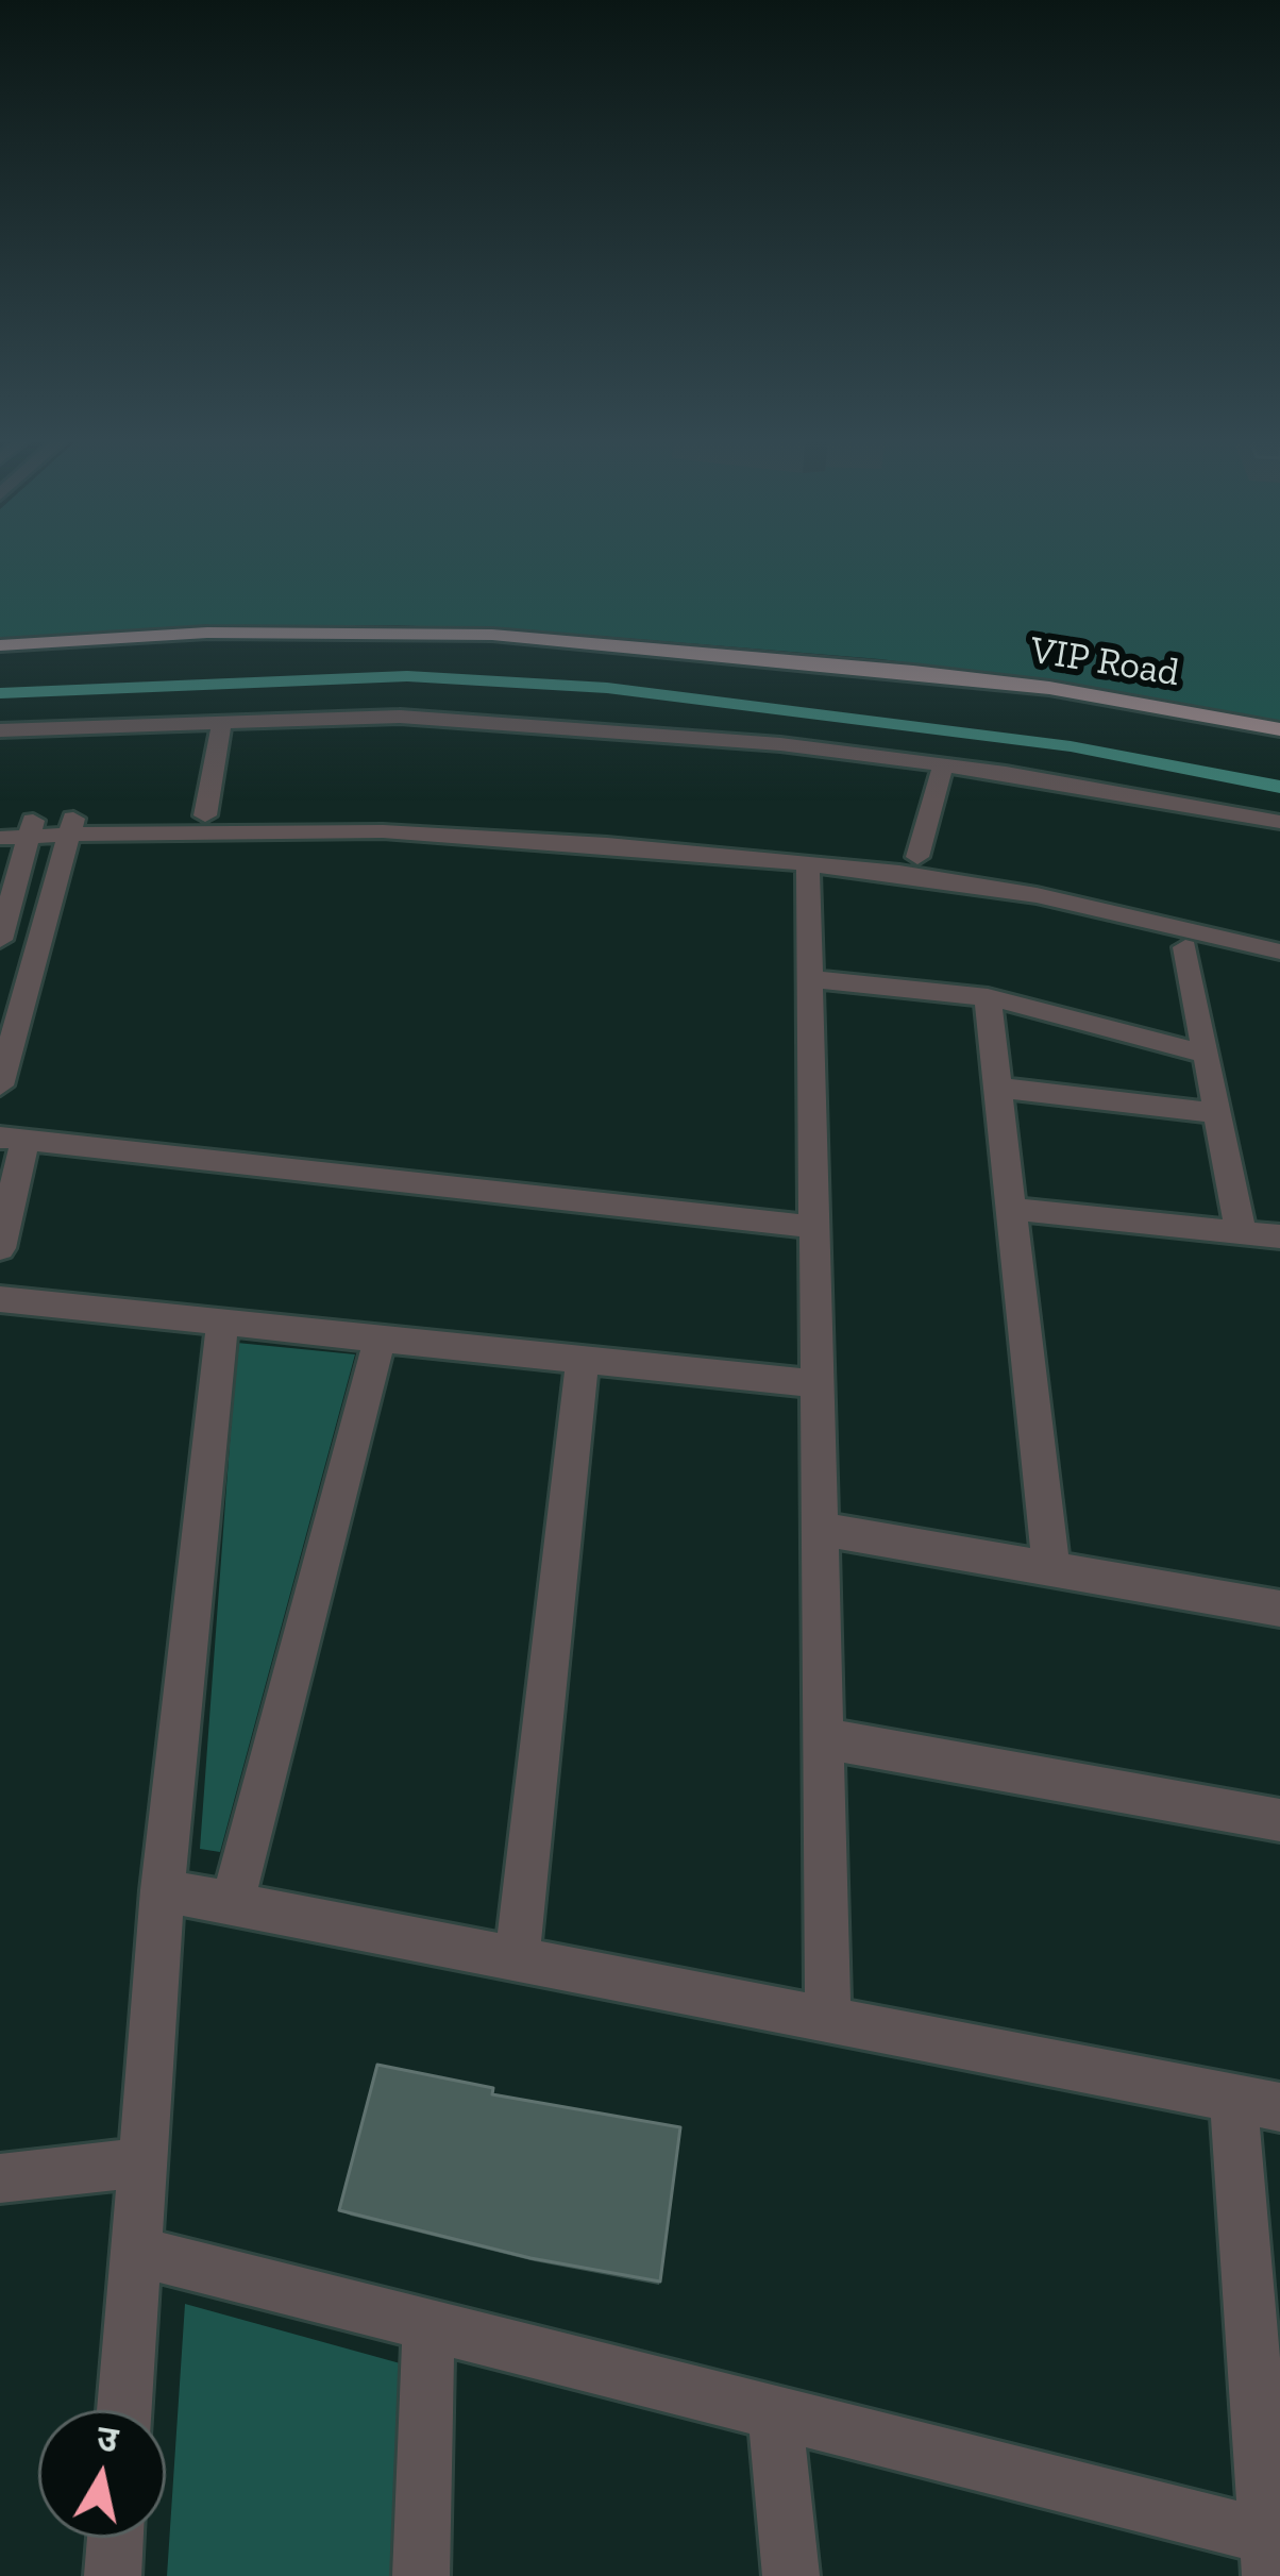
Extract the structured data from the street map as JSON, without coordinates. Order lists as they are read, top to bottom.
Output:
{
  "streets": {
    "main road": ["VIP Road"]
  },
  "north": "top"
}
